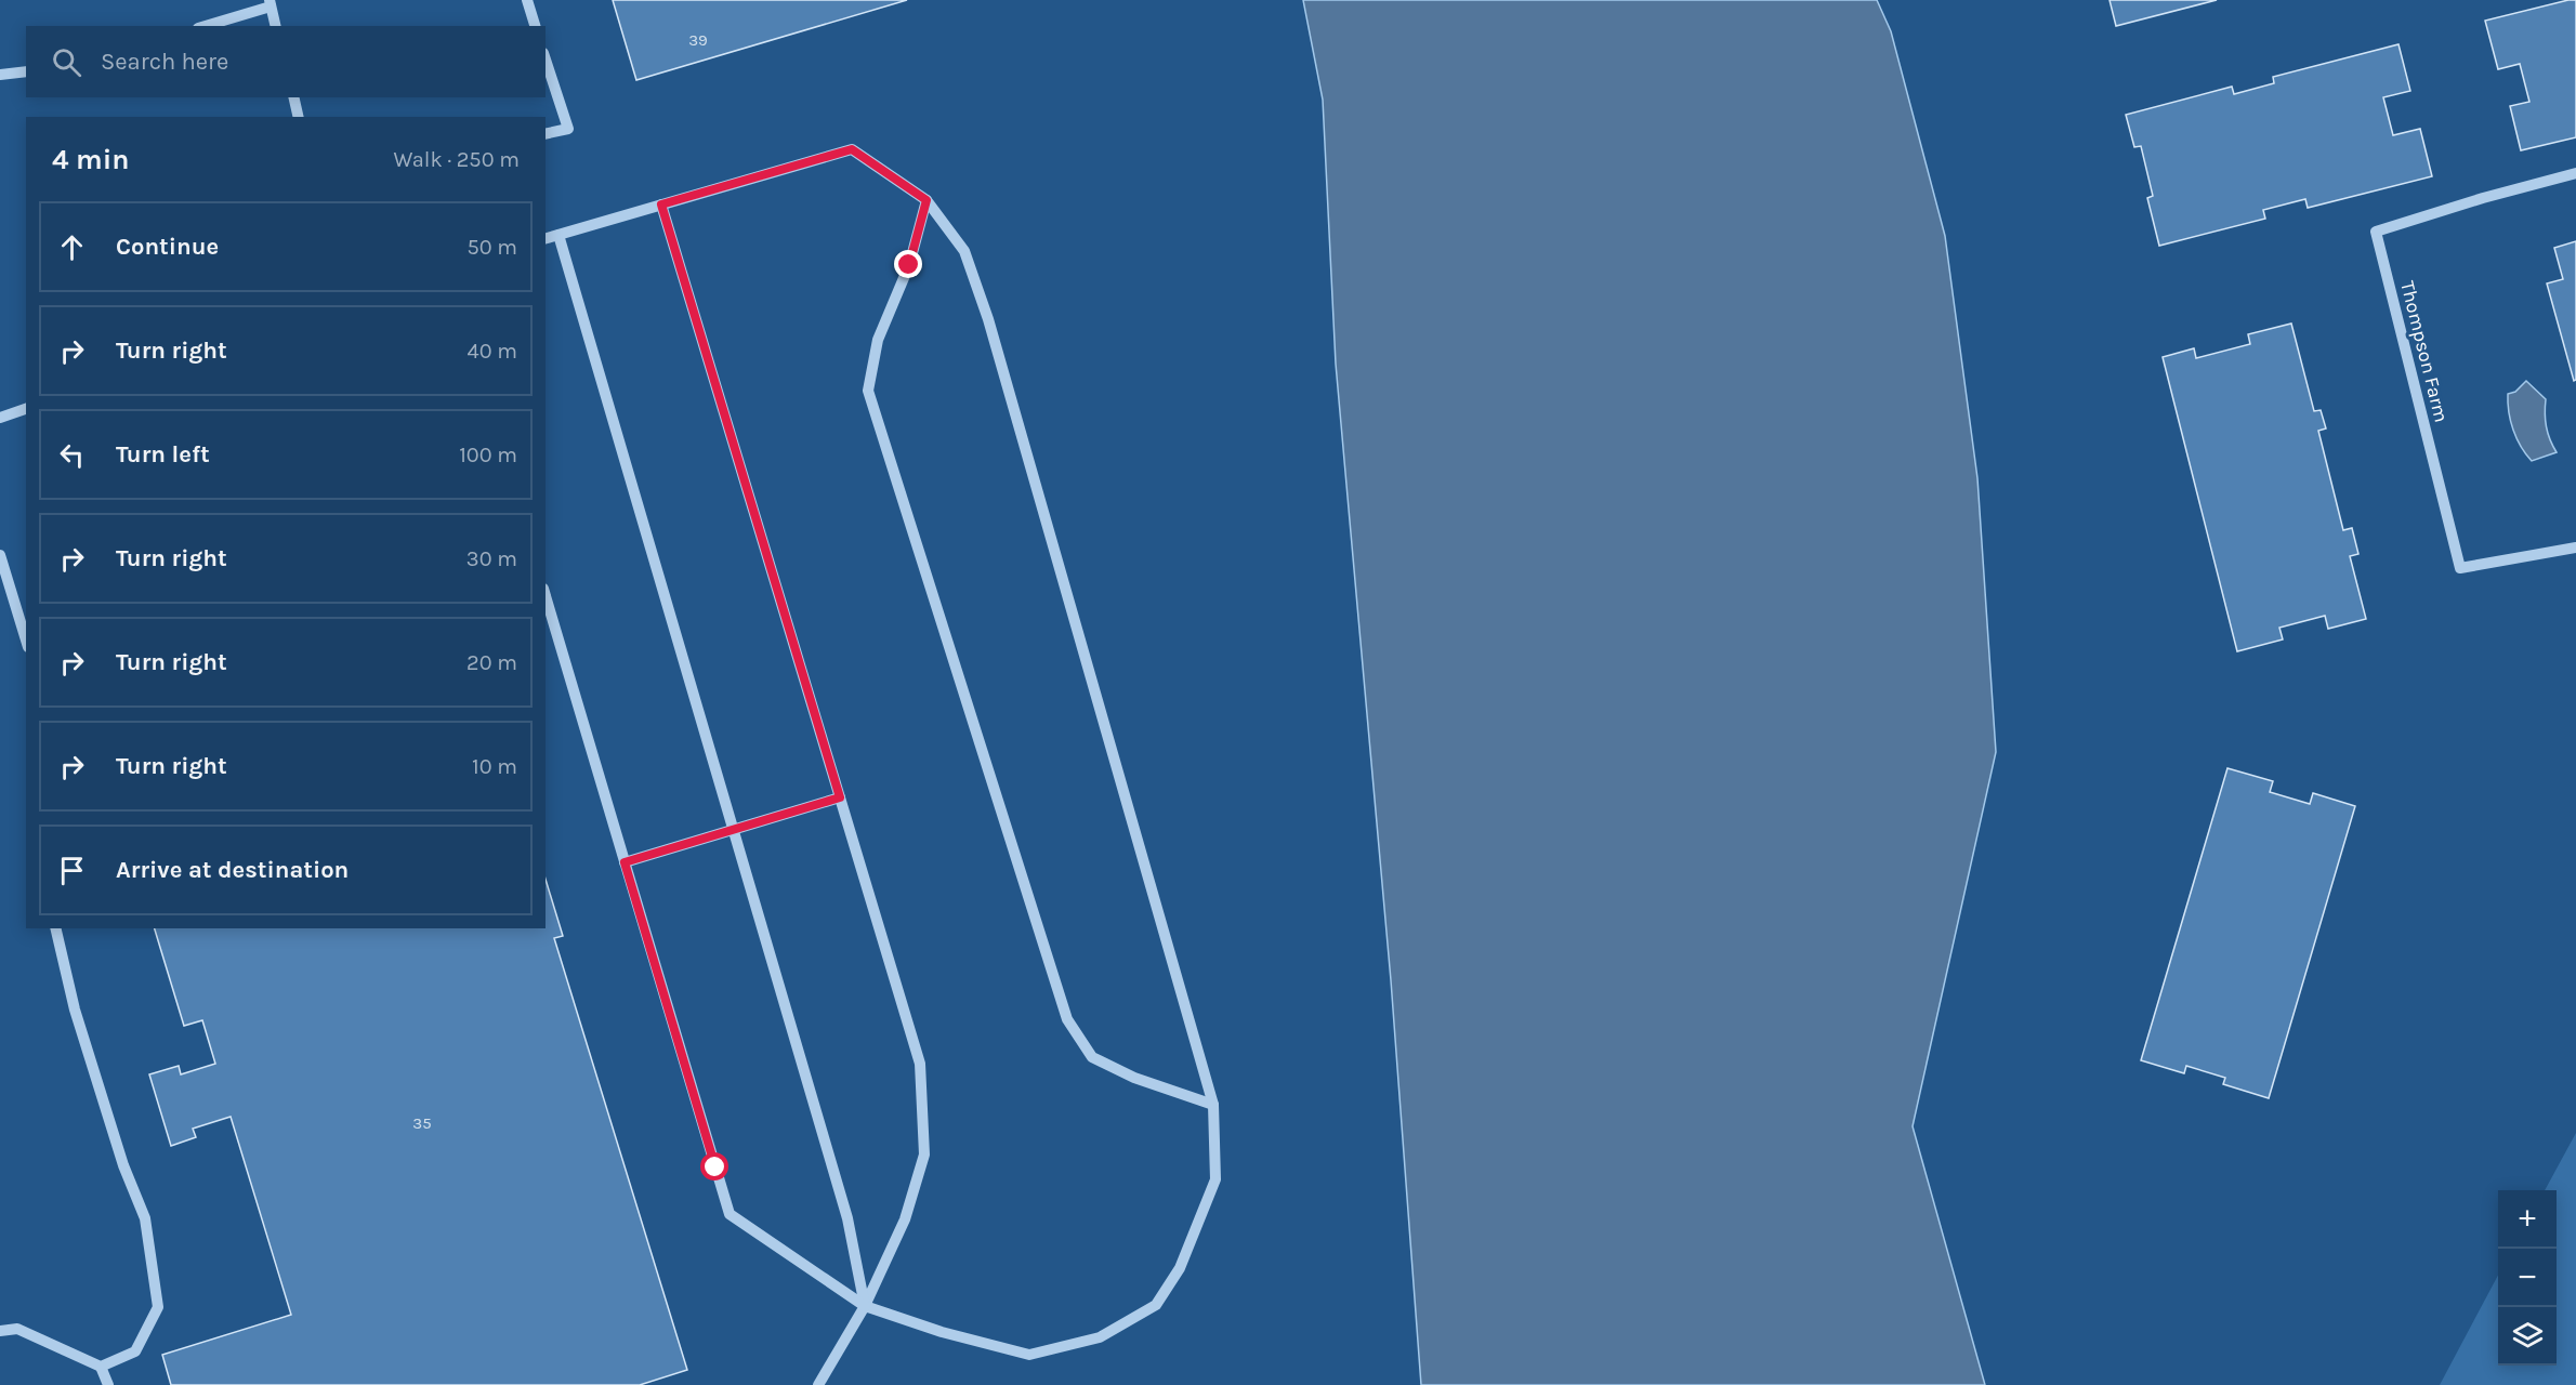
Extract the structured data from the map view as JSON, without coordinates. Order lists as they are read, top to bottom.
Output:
{
  "streets": {
    "street": ["Thompson Farm"]
  },
  "house_numbers": ["39", "35"],
  "page": {
    "search": "Search here",
    "heading": ["4 min", "Walk · 250 m"],
    "list": [
      ["Continue", "50 m"],
      ["Turn right", "40 m"],
      ["Turn left", "100 m"],
      ["Turn right", "30 m"],
      ["Turn right", "20 m"],
      ["Turn right", "10 m"],
      "Arrive at destination"
    ],
    "map_buttons": ["+", "−"]
  }
}
